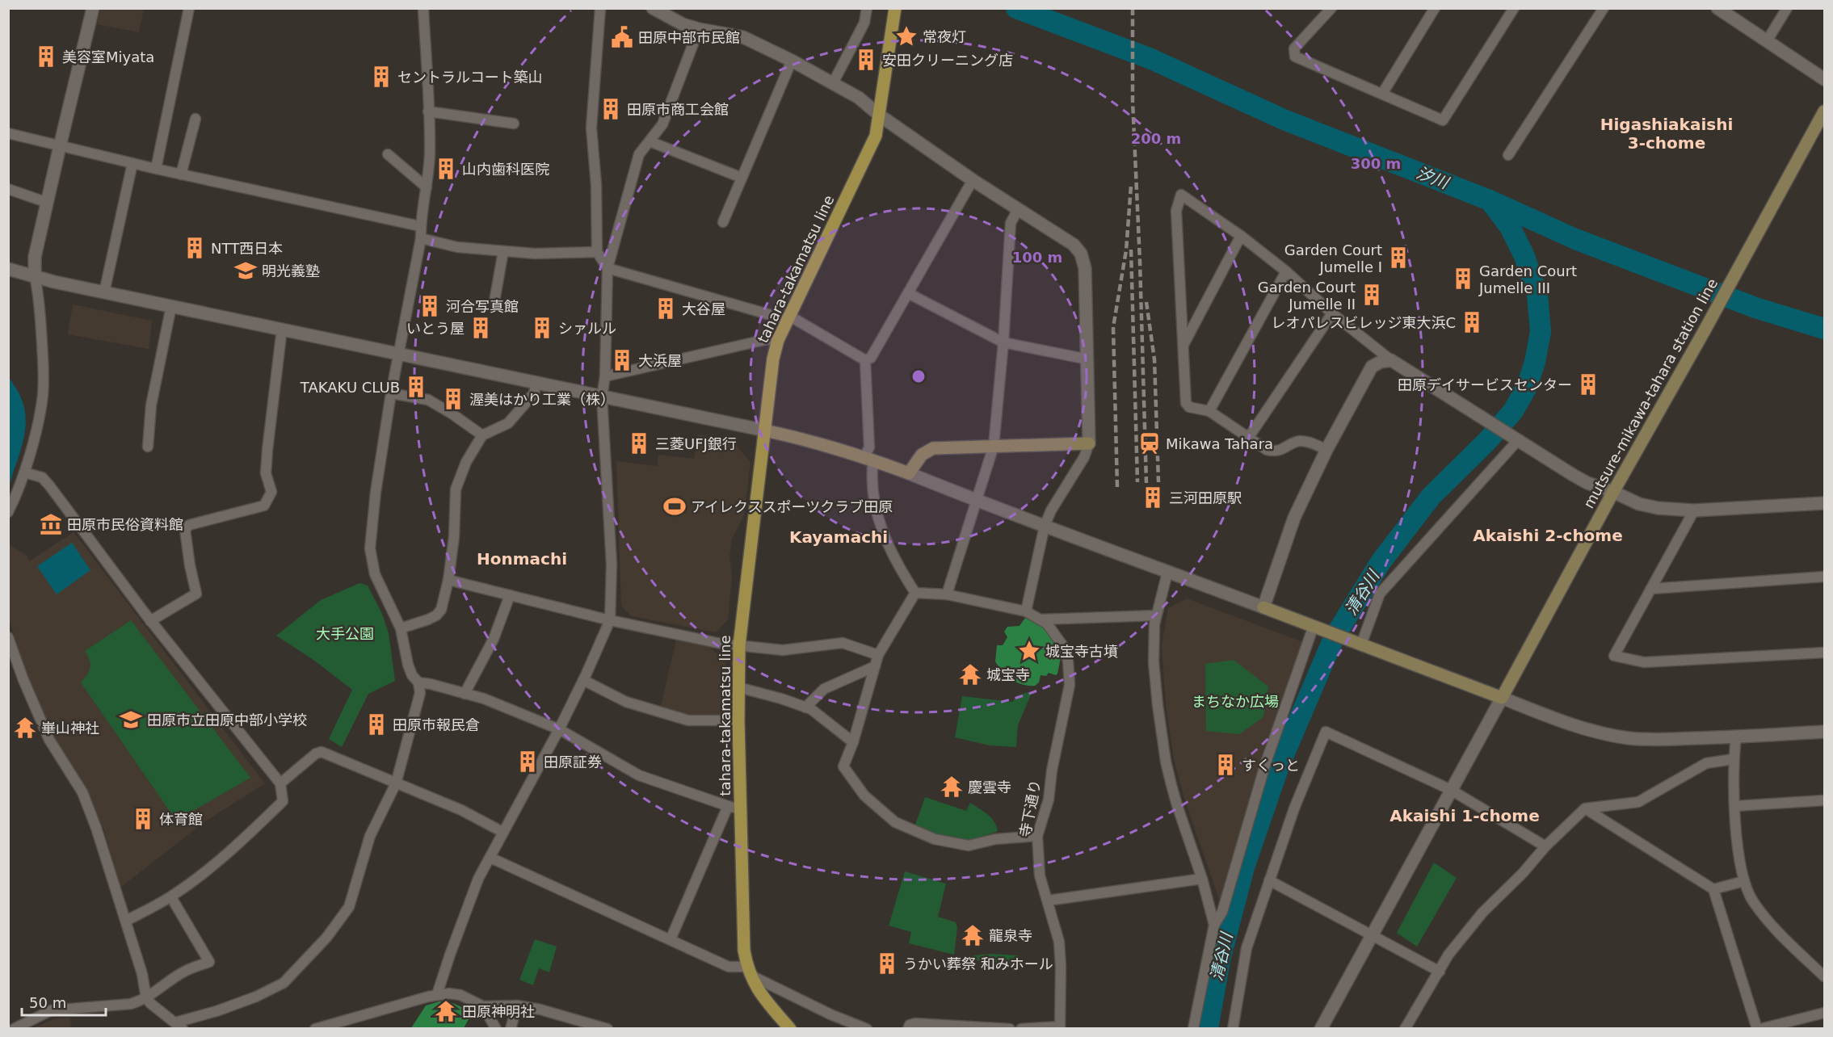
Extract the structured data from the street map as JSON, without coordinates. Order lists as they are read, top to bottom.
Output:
{
  "streets": {
    "main road": ["tahara-takamatsu line", "mutsure-mikawa-tahara station line"],
    "street": ["寺下通り"]
  },
  "districts": [
    "Higashiakaishi 3-chome",
    "Akaishi 2-chome",
    "Kayamachi",
    "Honmachi",
    "Akaishi 1-chome"
  ],
  "water": ["汐川", "清谷川"],
  "parks": ["大手公園", "まちなか広場"],
  "places": {
    "place": ["常夜灯", "城宝寺古墳"],
    "public building": ["田原中部市民館"],
    "building": [
      "美容室Miyata",
      "安田クリーニング店",
      "セントラルコート築山",
      "田原市商工会館",
      "山内歯科医院",
      "NTT西日本",
      "Garden Court Jumelle I",
      "Garden Court Jumelle III",
      "Garden Court Jumelle II",
      "河合写真館",
      "大谷屋",
      "レオパレスビレッジ東大浜C",
      "いとう屋",
      "シァルル",
      "大浜屋",
      "田原デイサービスセンター",
      "TAKAKU CLUB",
      "渥美はかり工業（株）",
      "三菱UFJ銀行",
      "三河田原駅",
      "田原市報民倉",
      "田原証券",
      "すくっと",
      "体育館",
      "うかい葬祭 和みホール"
    ],
    "school or university": ["明光義塾", "田原市立田原中部小学校"],
    "station": ["Mikawa Tahara"],
    "sports": ["アイレクススポーツクラブ田原"],
    "museum": ["田原市民俗資料館"],
    "temple": [
      "城宝寺",
      "崋山神社",
      "慶雲寺",
      "龍泉寺",
      "田原神明社"
    ]
  },
  "scale_bar": "50 m",
  "rings": ["200 m", "300 m", "100 m"]
}
